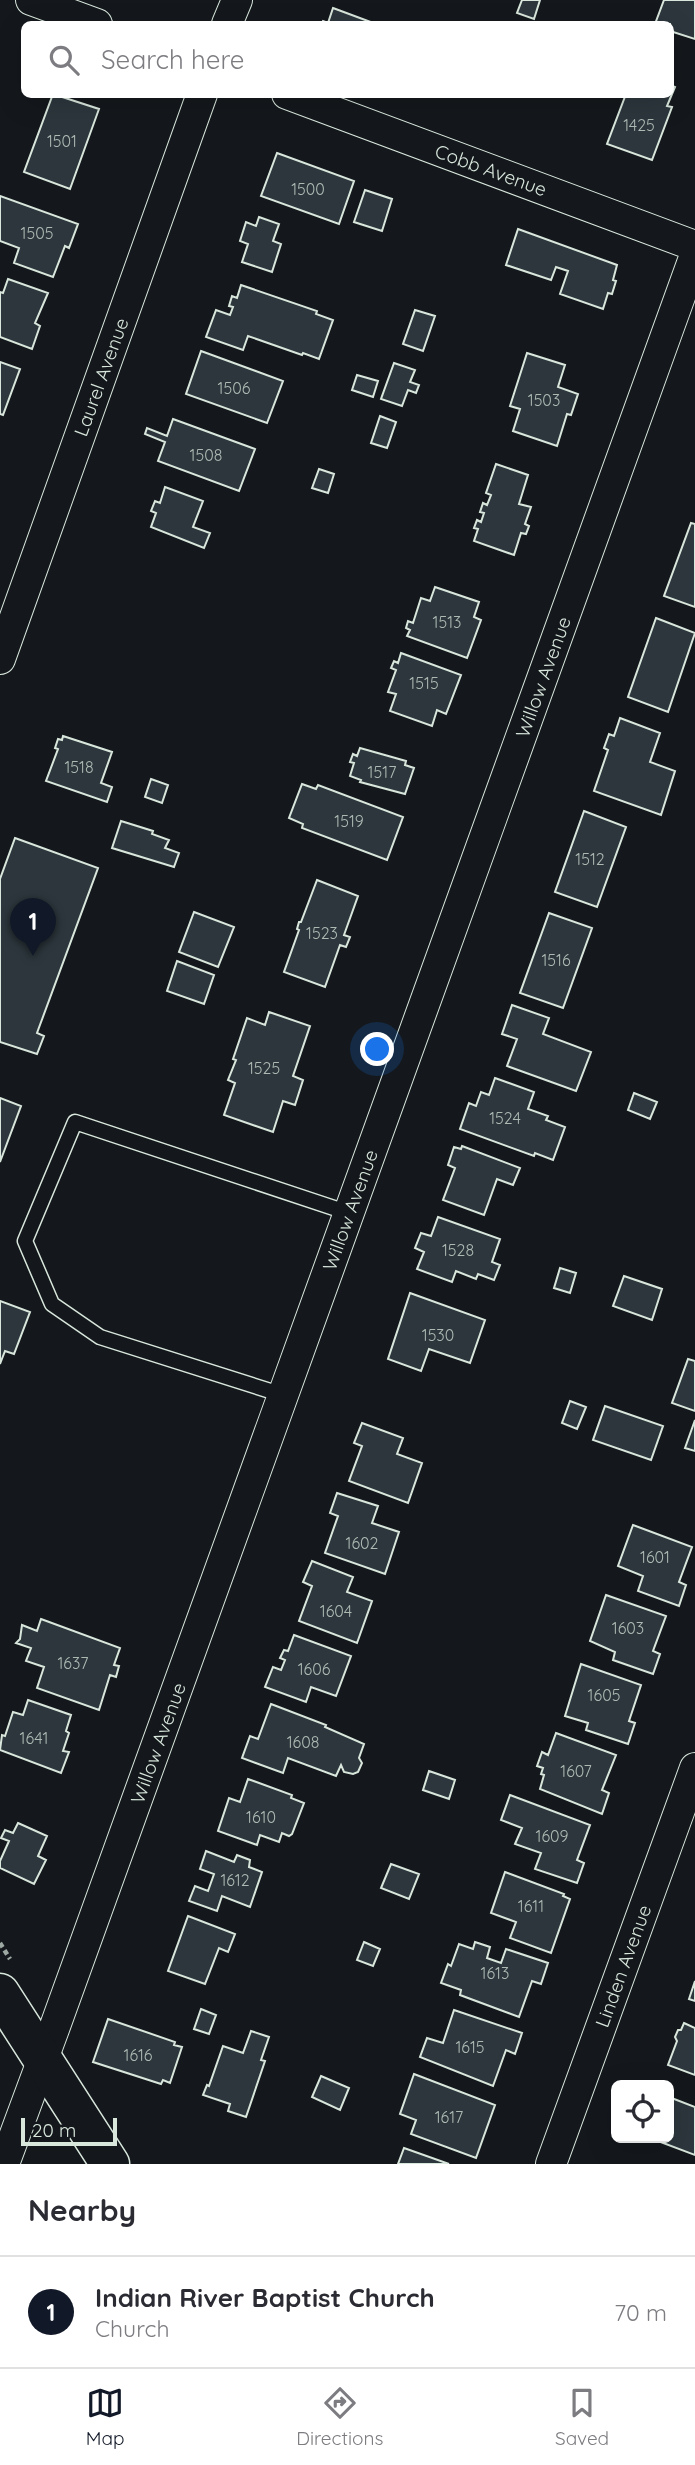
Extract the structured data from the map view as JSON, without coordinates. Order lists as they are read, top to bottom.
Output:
{
  "streets": {
    "street": [
      "Cobb Avenue",
      "Laurel Avenue",
      "Willow Avenue",
      "Linden Avenue"
    ]
  },
  "house_numbers": [
    "1425",
    "1501",
    "1500",
    "1505",
    "1506",
    "1503",
    "1508",
    "1513",
    "1515",
    "1518",
    "1517",
    "1519",
    "1512",
    "1523",
    "1516",
    "1525",
    "1524",
    "1528",
    "1530",
    "1602",
    "1601",
    "1604",
    "1603",
    "1637",
    "1606",
    "1605",
    "1641",
    "1608",
    "1607",
    "1610",
    "1609",
    "1612",
    "1611",
    "1613",
    "1615",
    "1616",
    "1617"
  ],
  "scale_bar": "20 m",
  "page": {
    "search": "Search here",
    "pins": "1",
    "scale": "20 m",
    "heading": "Nearby",
    "list": [
      {
        "mark": "1",
        "name": "Indian River Baptist Church",
        "note": "Church",
        "value": "70 m"
      }
    ],
    "nav": ["Map", "Directions", "Saved"]
  }
}
